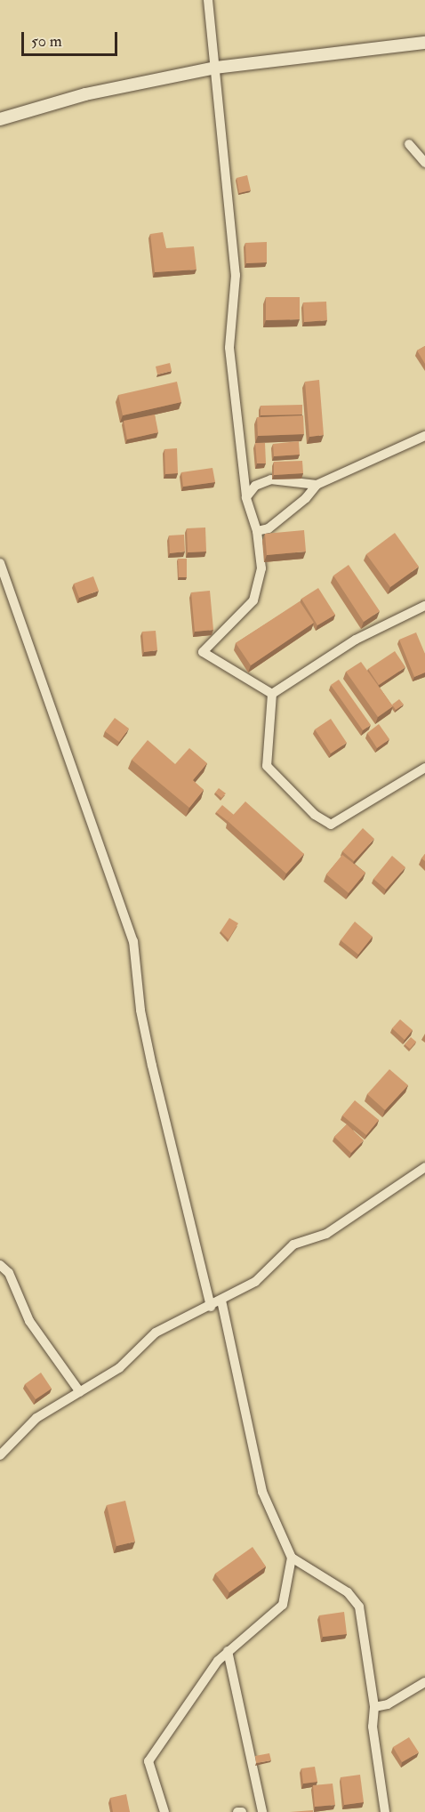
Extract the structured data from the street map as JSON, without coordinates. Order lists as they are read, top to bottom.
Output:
{
  "scale_bar": "50 m"
}
